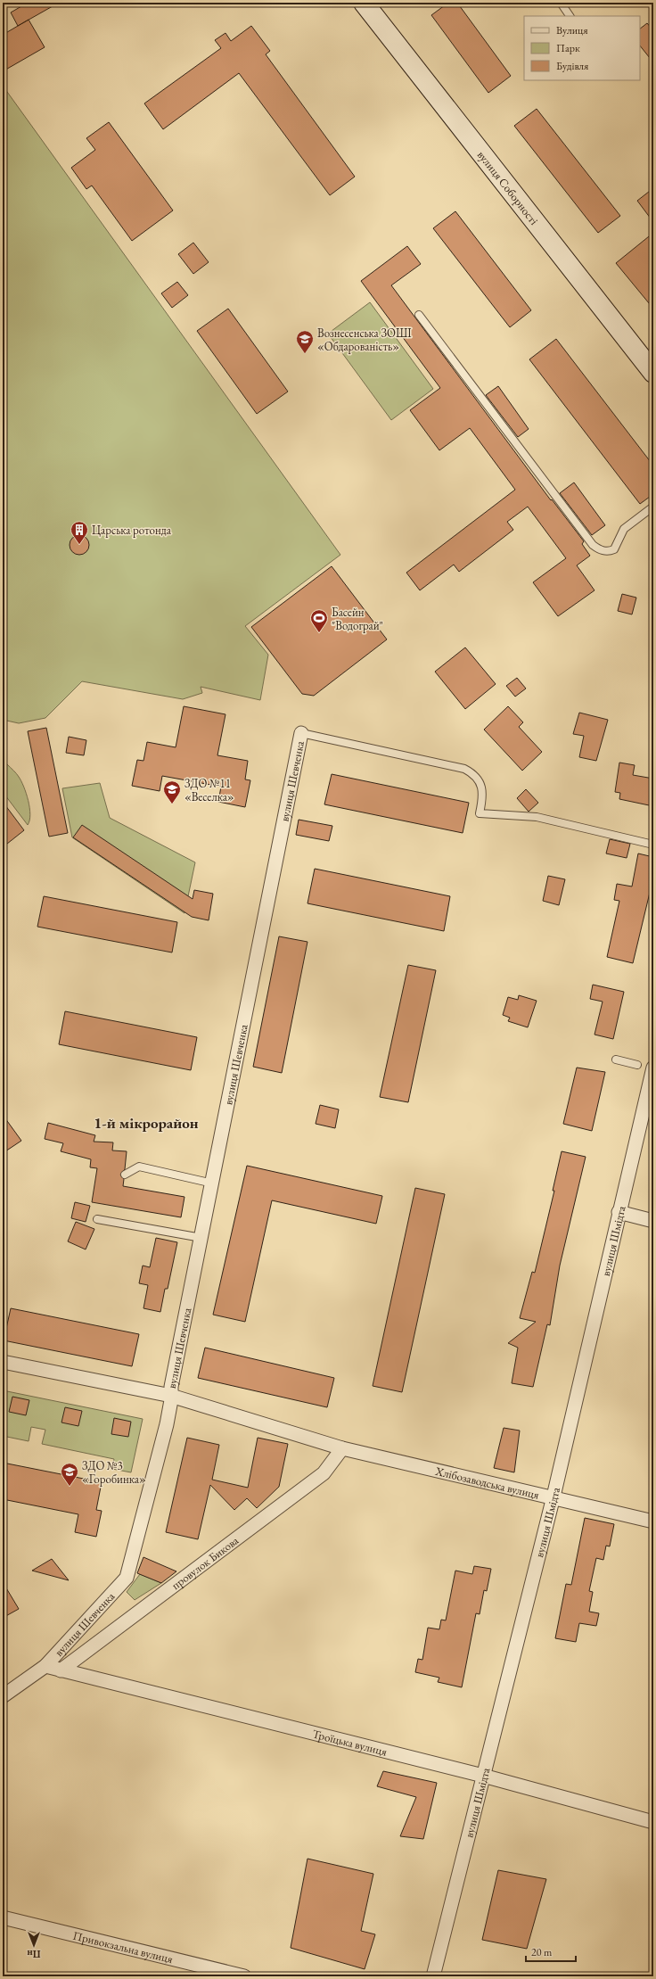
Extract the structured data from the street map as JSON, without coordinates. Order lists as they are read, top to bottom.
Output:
{
  "streets": {
    "main road": ["вулиця Соборності"],
    "street": [
      "вулиця Шевченка",
      "вулиця Шмідта",
      "Хлібозаводська вулиця",
      "провулок Бикова",
      "Троїцька вулиця",
      "Привокзальна вулиця"
    ]
  },
  "crossings": [
    ["вулиця Шевченка", "Хлібозаводська вулиця"],
    ["вулиця Шевченка", "провулок Бикова"],
    ["вулиця Шевченка", "Троїцька вулиця"],
    ["вулиця Шмідта", "Хлібозаводська вулиця"],
    ["вулиця Шмідта", "Троїцька вулиця"],
    ["Хлібозаводська вулиця", "провулок Бикова"],
    ["провулок Бикова", "Троїцька вулиця"]
  ],
  "districts": ["1-й мікрорайон"],
  "places": {
    "school or university": ["Вознесенська ЗОШІ «Обдарованість»", "ЗДО №11 «Веселка»", "ЗДО №3 «Горобинка»"],
    "building": ["Царська ротонда"],
    "sports": ["Басейн \"Водограй\""]
  },
  "legend": ["Вулиця", "Парк", "Будівля"],
  "scale_bar": "20 m",
  "north": "bottom"
}
